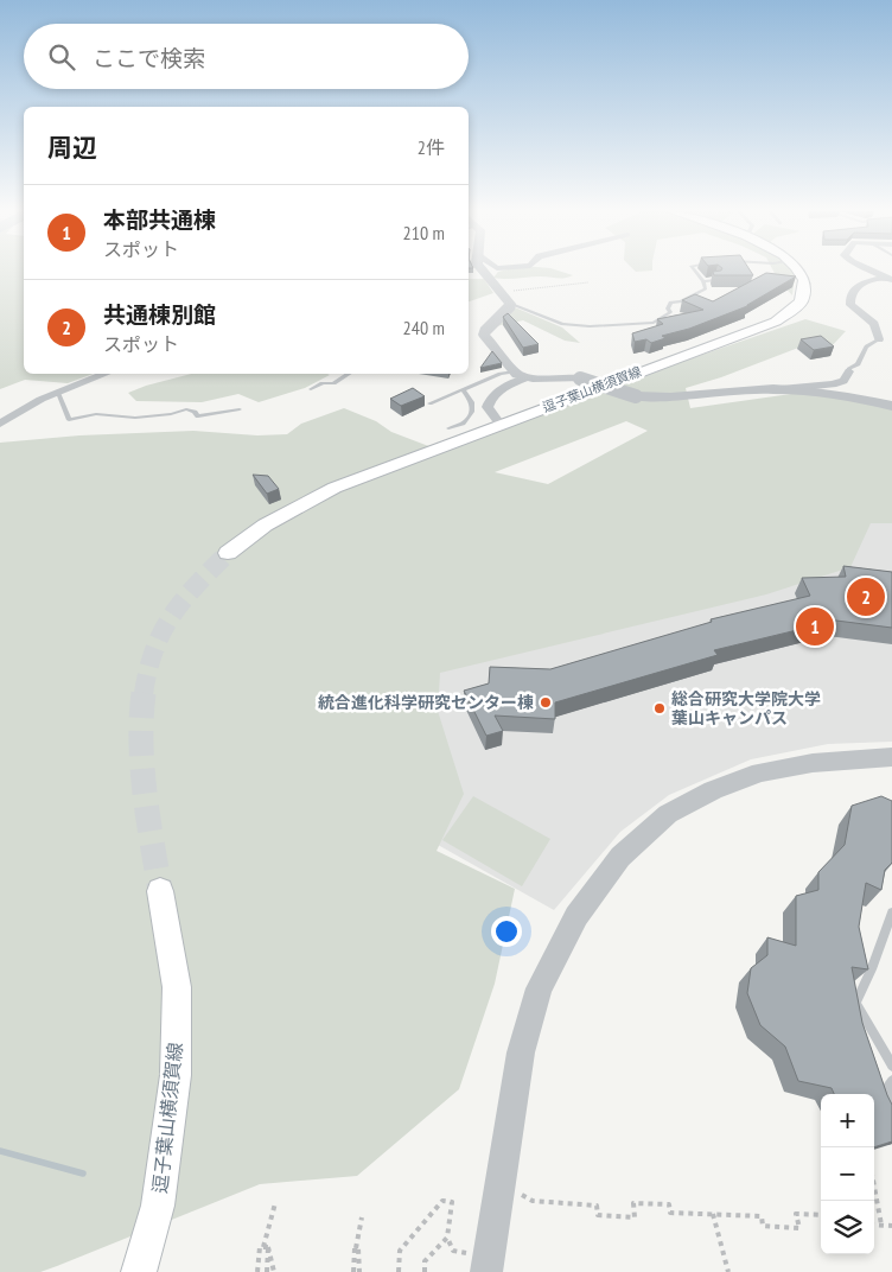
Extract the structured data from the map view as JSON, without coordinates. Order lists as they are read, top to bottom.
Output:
{
  "streets": {
    "main road": ["逗子葉山横須賀線"]
  },
  "places": ["統合進化科学研究センター棟", "総合研究大学院大学 葉山キャンパス"],
  "page": {
    "search": "ここで検索",
    "heading": ["周辺", "2件"],
    "list": [
      {
        "mark": "1",
        "name": "本部共通棟",
        "note": "スポット",
        "value": "210 m"
      },
      {
        "mark": "2",
        "name": "共通棟別館",
        "note": "スポット",
        "value": "240 m"
      }
    ],
    "pins": ["2", "1"],
    "map_buttons": ["+", "−"]
  }
}
